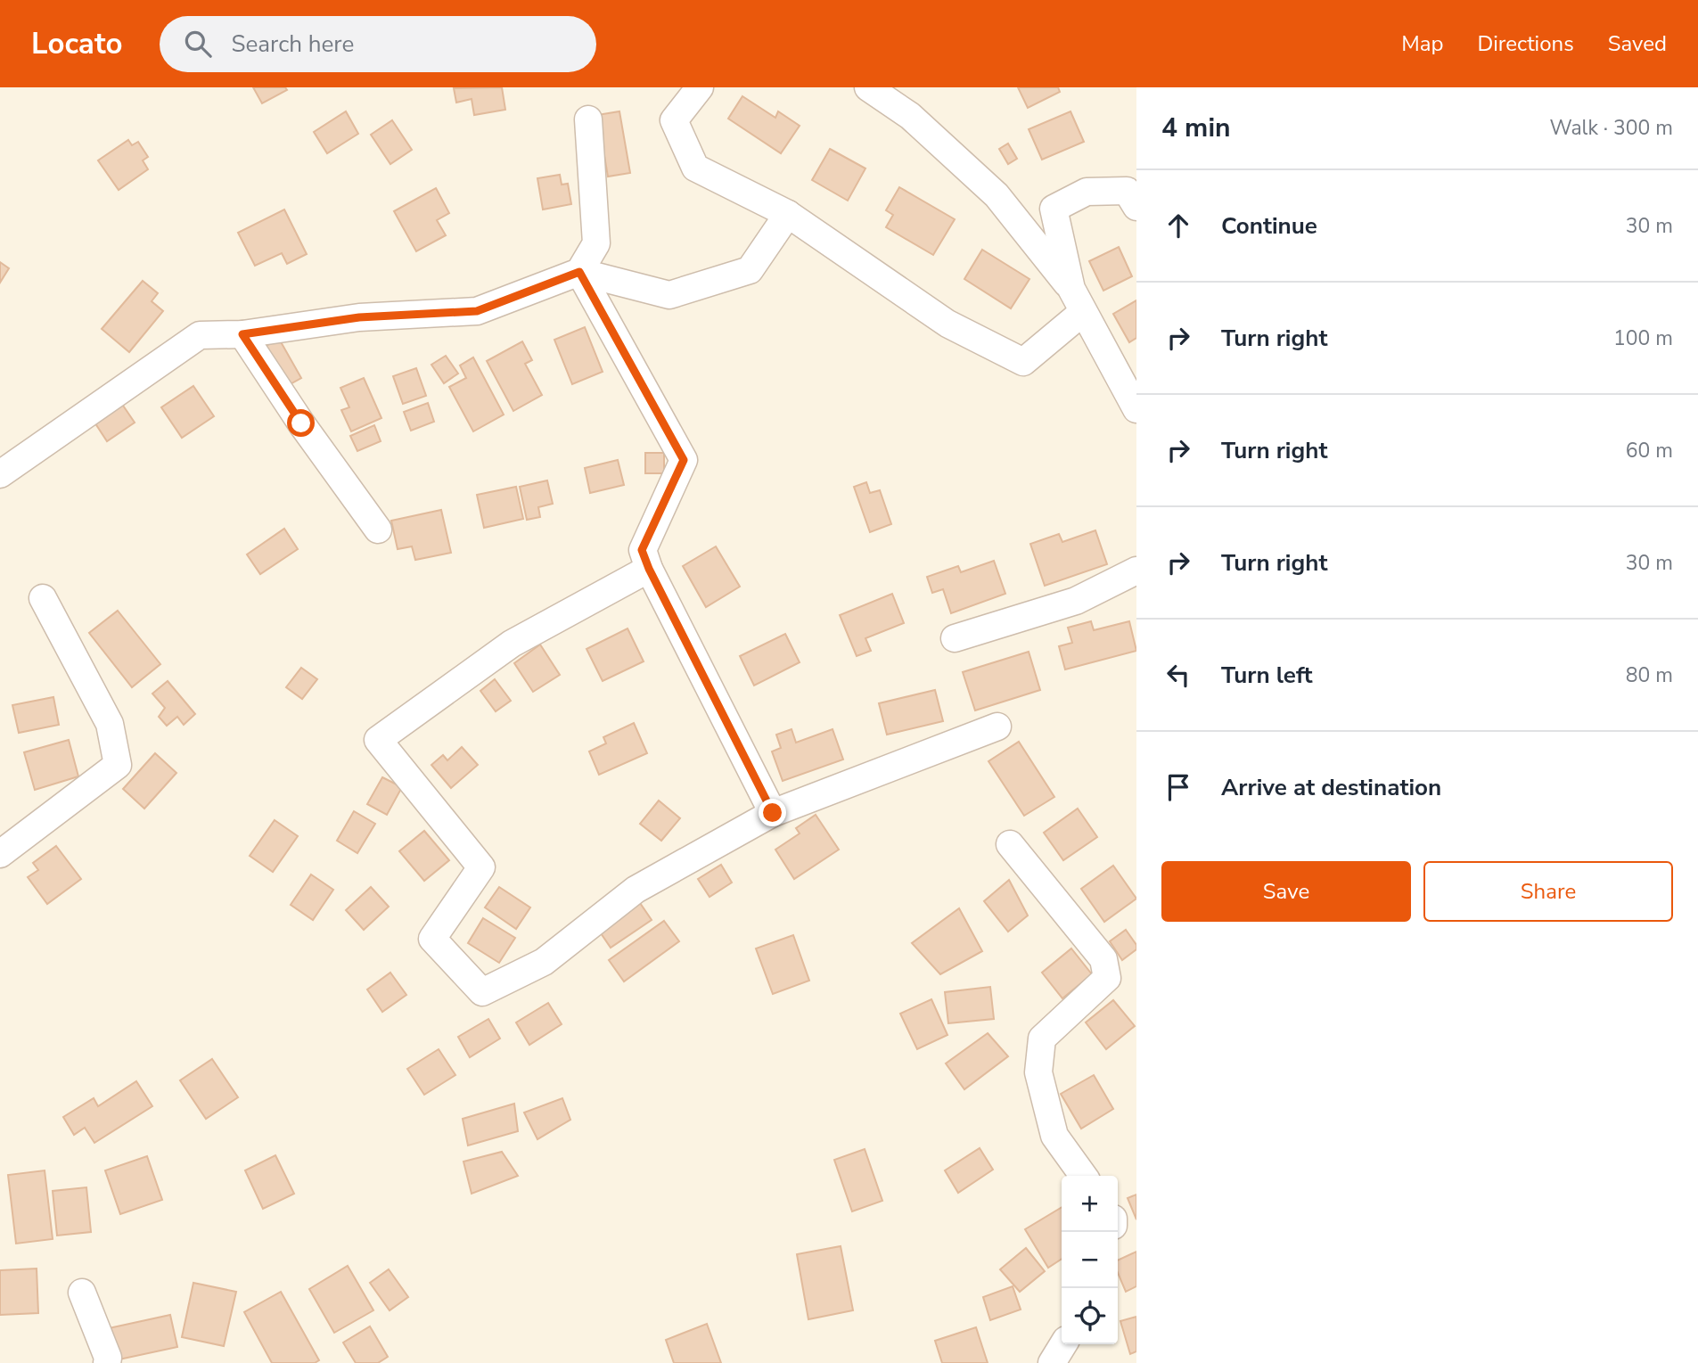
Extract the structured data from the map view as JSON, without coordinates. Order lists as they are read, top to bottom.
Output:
{
  "page": {
    "header": "Locato",
    "search": "Search here",
    "nav": ["Map", "Directions", "Saved"],
    "heading": ["4 min", "Walk · 300 m"],
    "list": [
      ["Continue", "30 m"],
      ["Turn right", "100 m"],
      ["Turn right", "60 m"],
      ["Turn right", "30 m"],
      ["Turn left", "80 m"],
      "Arrive at destination"
    ],
    "buttons": ["Save", "Share"],
    "map_buttons": ["+", "−"]
  }
}
